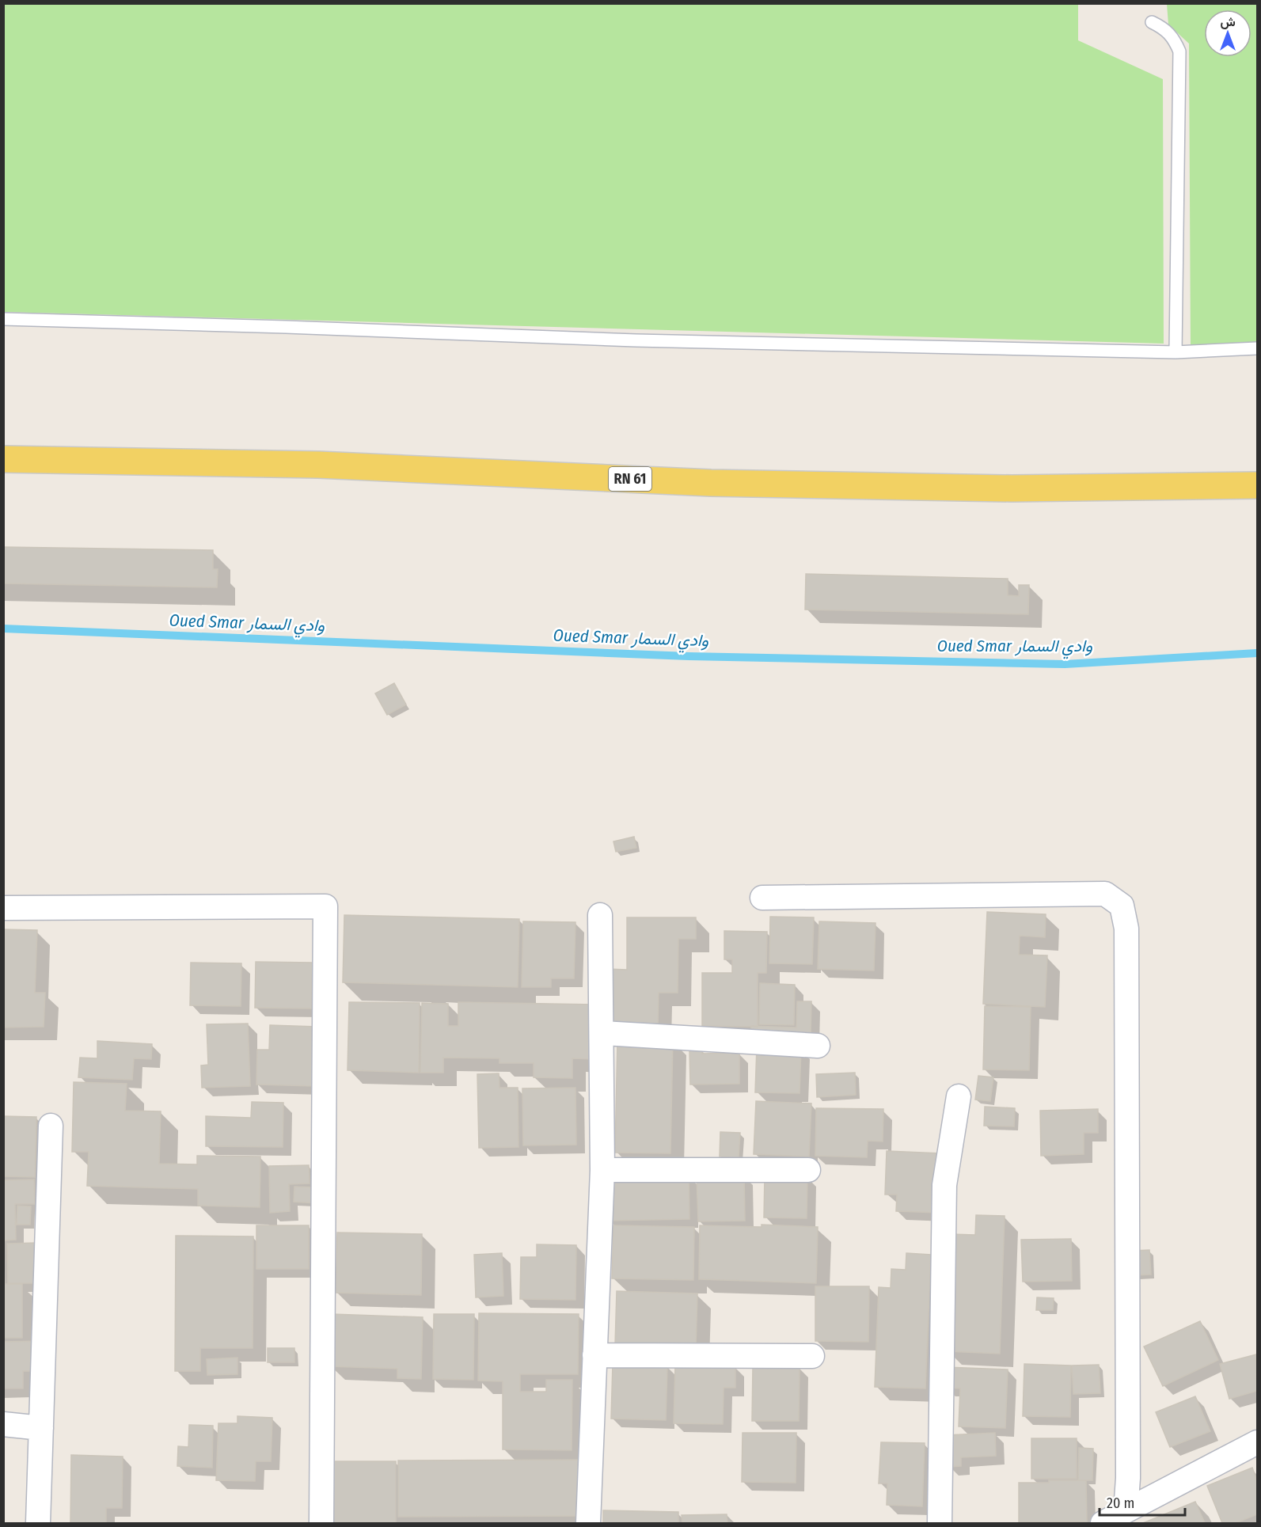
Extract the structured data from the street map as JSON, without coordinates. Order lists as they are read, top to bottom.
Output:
{
  "streets": {
    "main road": ["RN 61"]
  },
  "water": ["Oued Smar وادي السمار"],
  "scale_bar": "20 m",
  "north": "top"
}
